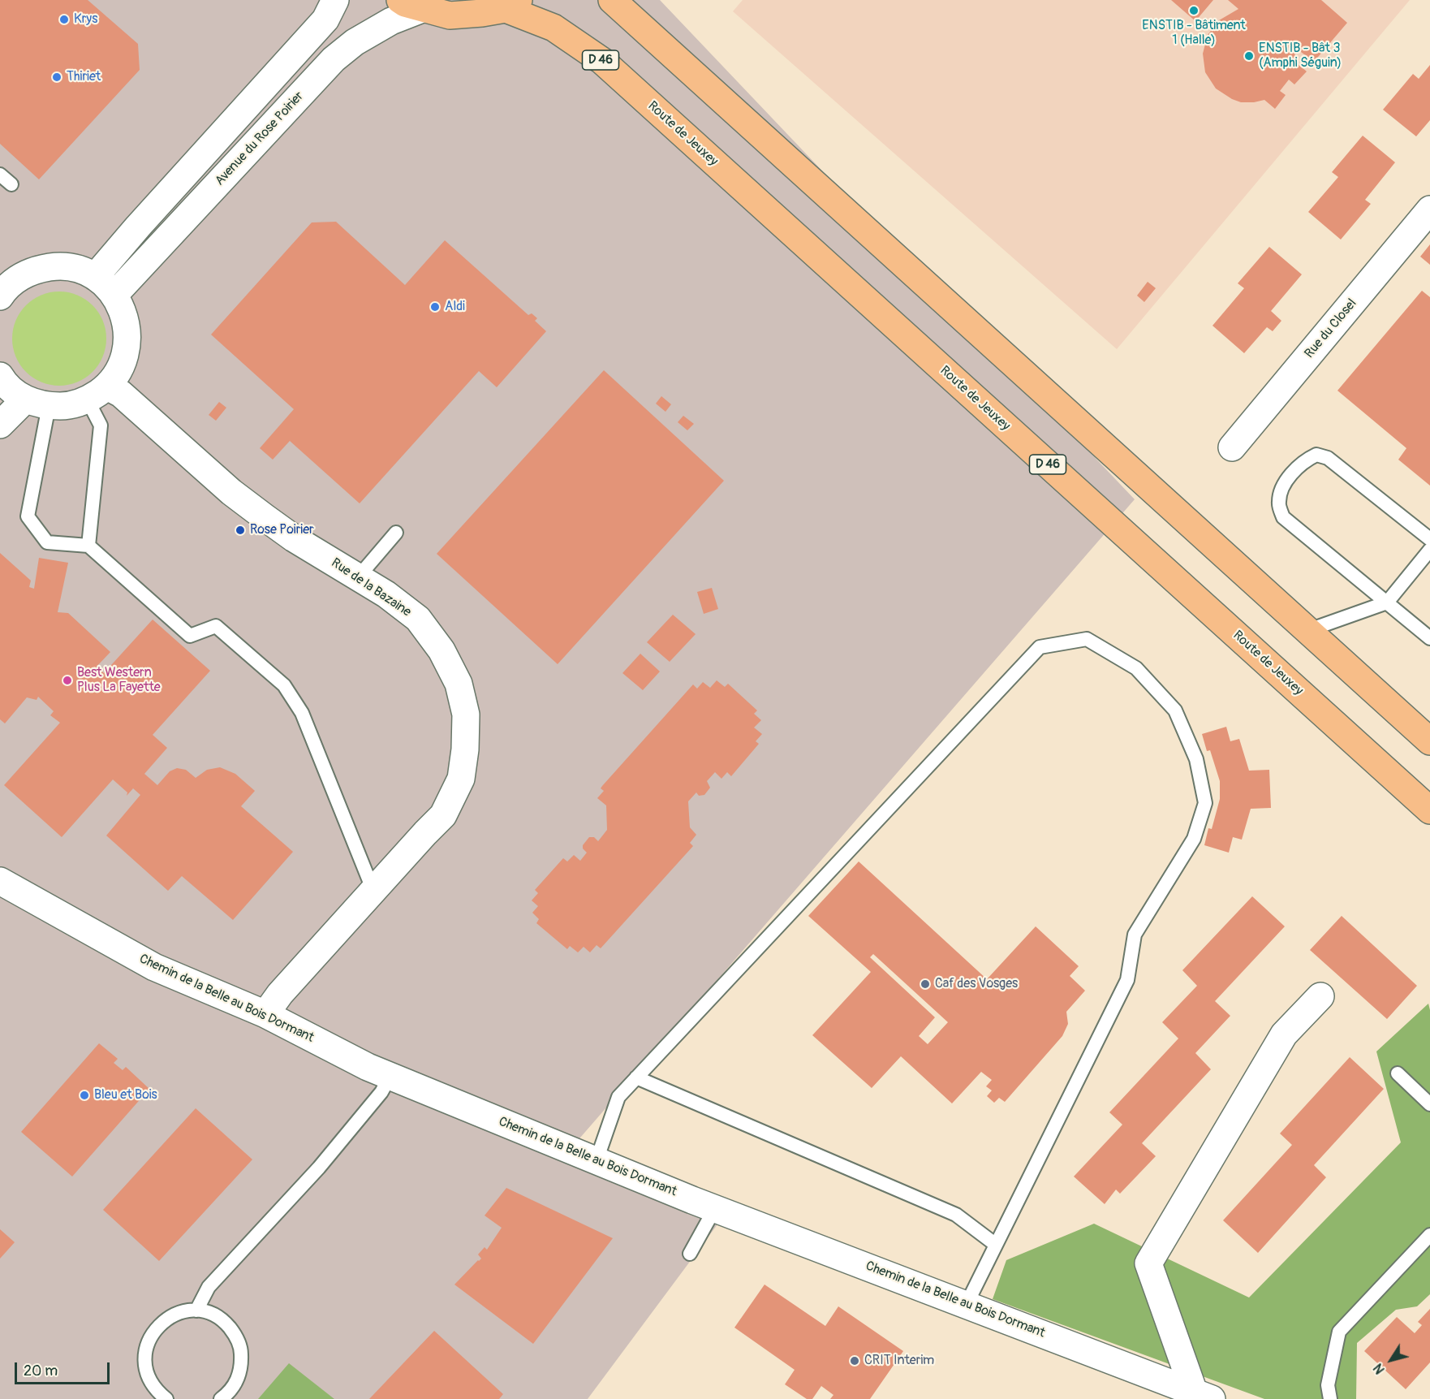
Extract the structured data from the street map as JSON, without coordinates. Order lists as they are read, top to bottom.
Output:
{
  "streets": {
    "main road": ["D 46", "Route de Jeuxey"],
    "street": [
      "Avenue du Rose Poirier",
      "Rue du Closel",
      "Rue de la Bazaine",
      "Chemin de la Belle au Bois Dormant"
    ]
  },
  "crossings": [
    ["Rue de la Bazaine", "Chemin de la Belle au Bois Dormant"]
  ],
  "places": [
    "ENSTIB - Bâtiment 1 (Halle)",
    "Krys",
    "ENSTIB - Bât 3 (Amphi Séguin)",
    "Thiriet",
    "Aldi",
    "Rose Poirier",
    "Best Western Plus La Fayette",
    "Caf des Vosges",
    "Bleu et Bois",
    "CRIT Interim"
  ],
  "scale_bar": "20 m",
  "north": "bottom left"
}
